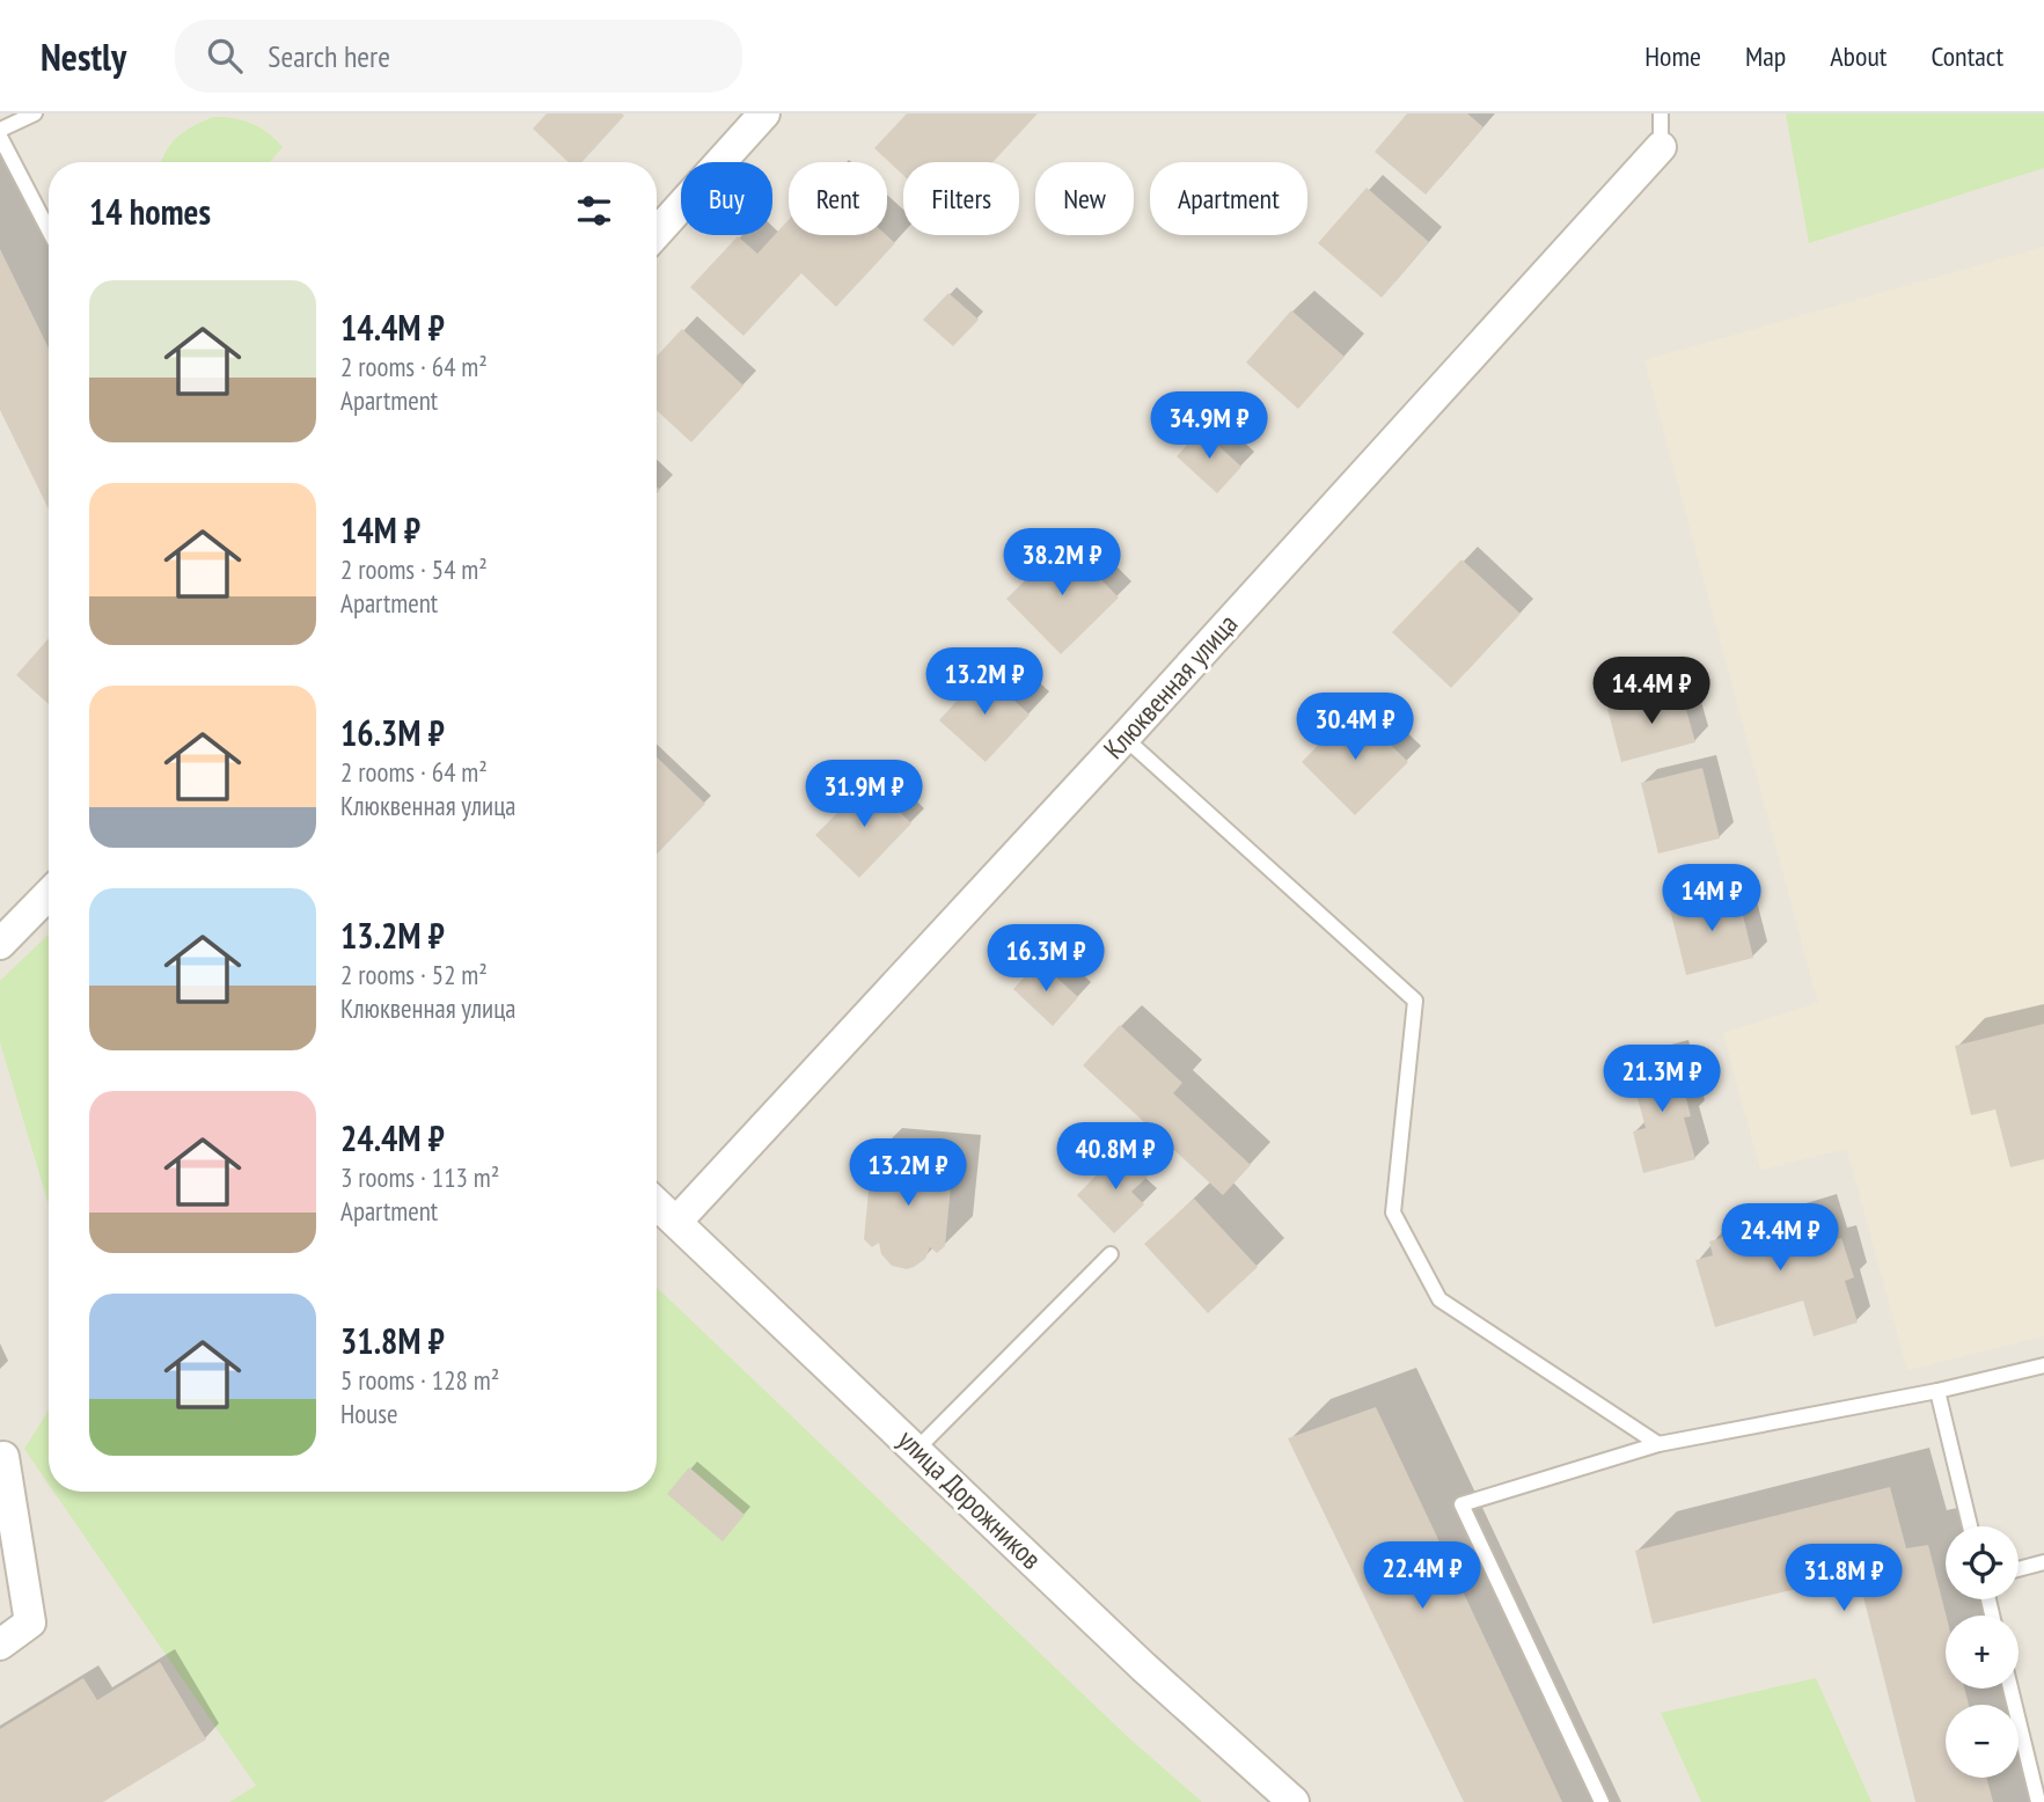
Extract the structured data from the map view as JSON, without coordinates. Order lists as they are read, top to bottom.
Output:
{
  "streets": {
    "street": ["Клюквенная улица", "улица Дорожников"]
  },
  "crossings": [
    ["Клюквенная улица", "улица Дорожников"]
  ],
  "page": {
    "header": "Nestly",
    "search": "Search here",
    "nav": [
      "Home",
      "Map",
      "About",
      "Contact"
    ],
    "chip": [
      "Buy",
      "Rent",
      "Filters",
      "New",
      "Apartment"
    ],
    "heading": "14 homes",
    "list": [
      {
        "name": "14.4M ₽",
        "note": "2 rooms · 64 m² · Apartment"
      },
      {
        "name": "14M ₽",
        "note": "2 rooms · 54 m² · Apartment"
      },
      {
        "name": "16.3M ₽",
        "note": "2 rooms · 64 m² · Клюквенная улица"
      },
      {
        "name": "13.2M ₽",
        "note": "2 rooms · 52 m² · Клюквенная улица"
      },
      {
        "name": "24.4M ₽",
        "note": "3 rooms · 113 m² · Apartment"
      },
      {
        "name": "31.8M ₽",
        "note": "5 rooms · 128 m² · House"
      }
    ],
    "price": [
      "34.9M ₽",
      "38.2M ₽",
      "13.2M ₽",
      "14.4M ₽",
      "30.4M ₽",
      "31.9M ₽",
      "14M ₽",
      "16.3M ₽",
      "21.3M ₽",
      "40.8M ₽",
      "13.2M ₽",
      "24.4M ₽",
      "22.4M ₽",
      "31.8M ₽"
    ],
    "map_buttons": ["+", "−"]
  }
}
